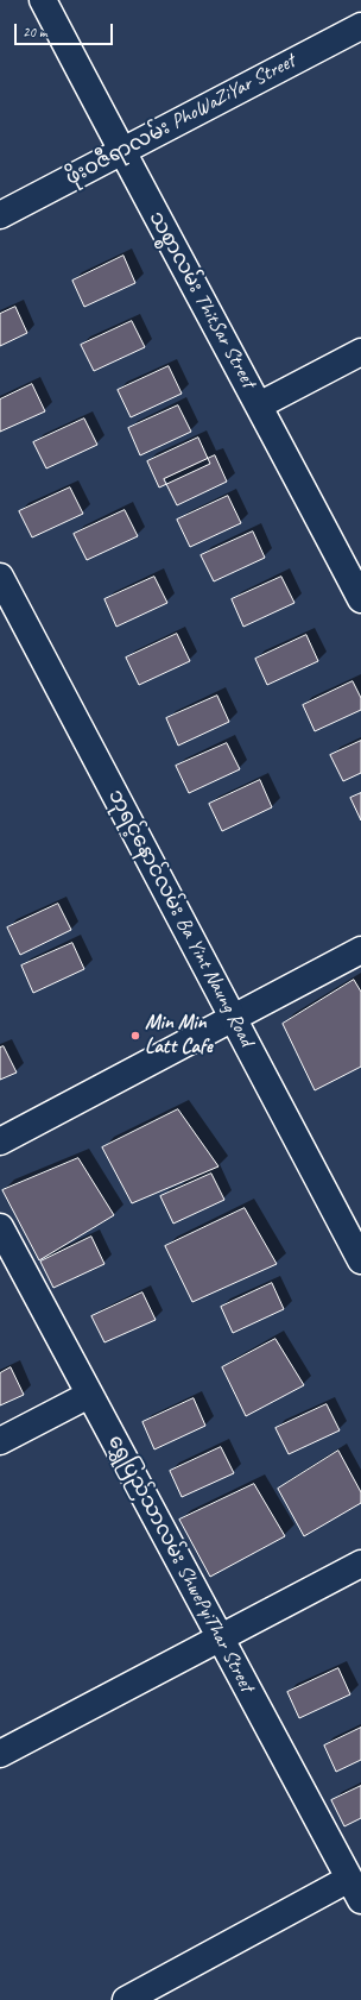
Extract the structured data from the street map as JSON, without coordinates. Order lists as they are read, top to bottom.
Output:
{
  "streets": {
    "street": [
      "ဖိုးဝဇီရာလမ်း PhoWaZiYar Street",
      "သစ္စာလမ်း ThitSar Street",
      "ဘုရင့်နောင်လမ်း Ba Yint Naung Road",
      "ရွှေပြည်သာလမ်း ShwePyiThar Street"
    ]
  },
  "crossings": [
    ["ဖိုးဝဇီရာလမ်း PhoWaZiYar Street", "သစ္စာလမ်း ThitSar Street"]
  ],
  "places": ["Min Min Latt Cafe"],
  "scale_bar": "20 m"
}
